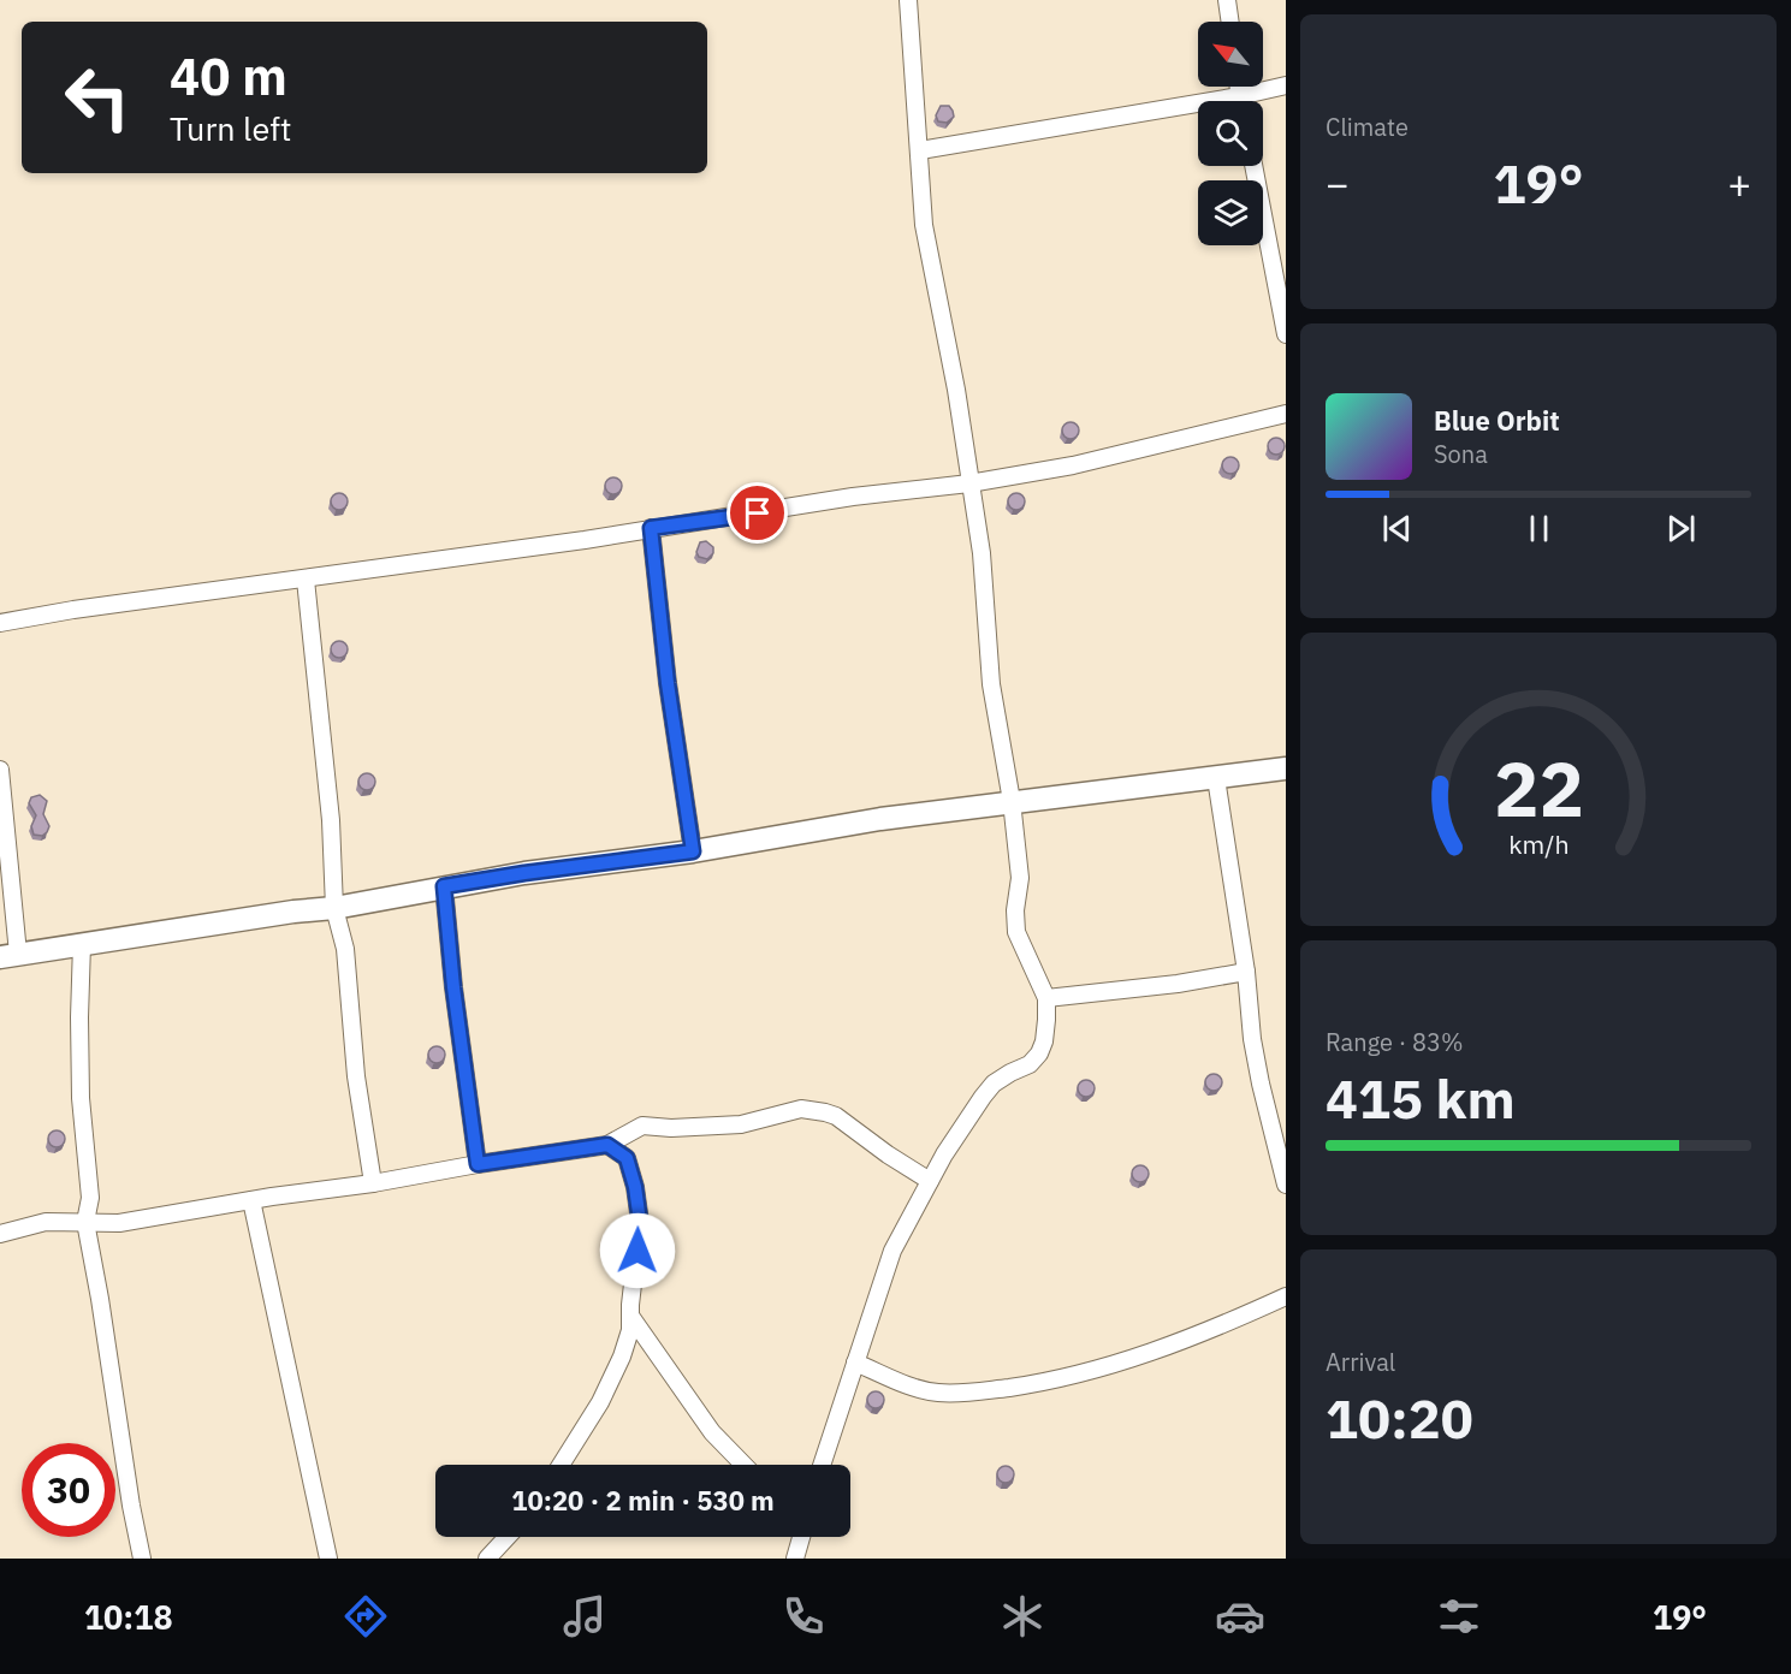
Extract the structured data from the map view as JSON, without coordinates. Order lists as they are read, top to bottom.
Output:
{
  "north": "top left",
  "page": {
    "tile": [
      "Climate",
      ["Range · 83%", "415 km"],
      ["Arrival", "10:20"]
    ],
    "turn": ["40 m", "Turn left"],
    "heat": ["−", "19°", "+"],
    "song": ["Blue Orbit", "Sona"],
    "limit": "30",
    "trip": "10:20 · 2 min · 530 m",
    "tabs": ["10:18", "19°"],
    "gauge": ["22", "km/h"]
  }
}
